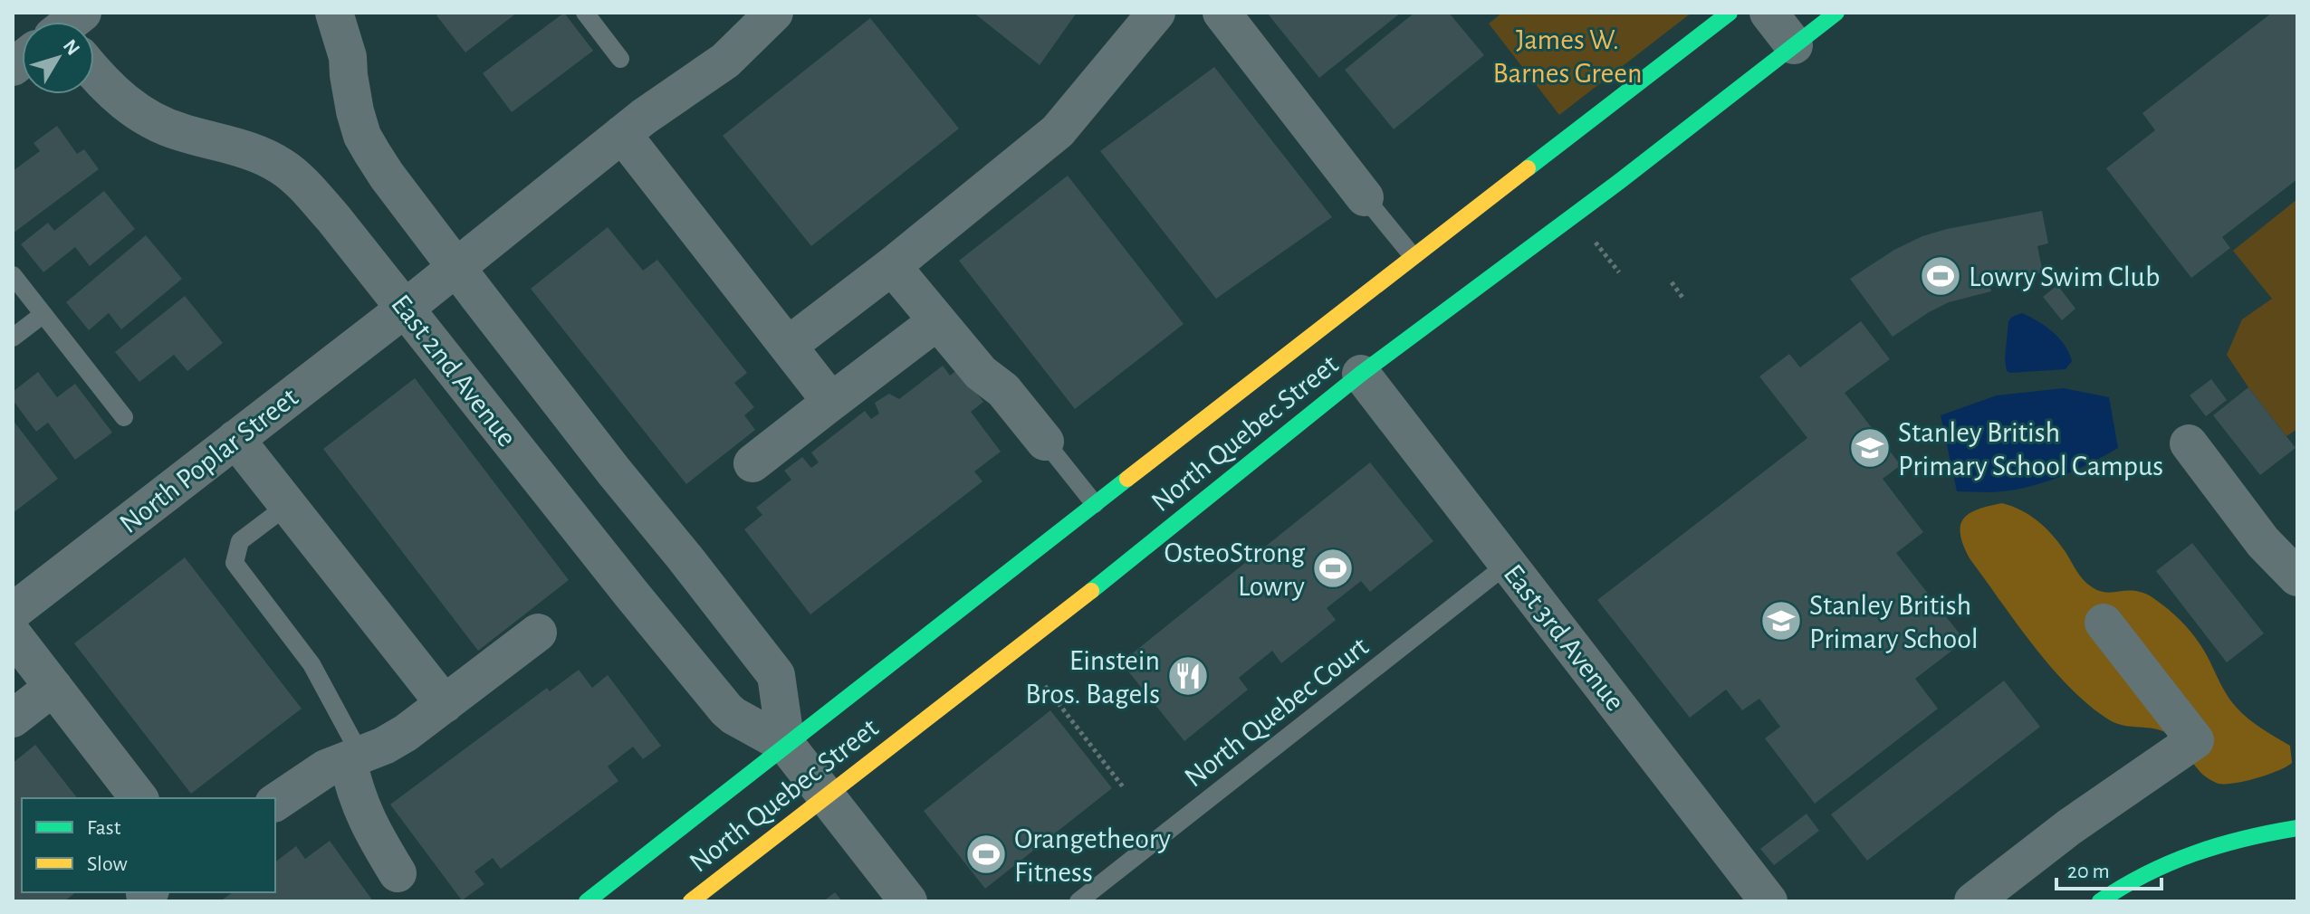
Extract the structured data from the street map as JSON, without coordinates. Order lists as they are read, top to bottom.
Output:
{
  "streets": {
    "main road": ["North Quebec Street"],
    "street": ["East 2nd Avenue", "North Poplar Street", "East 3rd Avenue"],
    "lane": ["North Quebec Court"]
  },
  "crossings": [
    ["East 2nd Avenue", "North Quebec Street"],
    ["East 2nd Avenue", "North Poplar Street"],
    ["North Quebec Street", "East 3rd Avenue"],
    ["East 3rd Avenue", "North Quebec Court"]
  ],
  "parks": ["James W. Barnes Green"],
  "places": {
    "sports": ["Lowry Swim Club", "OsteoStrong Lowry", "Orangetheory Fitness"],
    "school or university": ["Stanley British Primary School Campus", "Stanley British Primary School"],
    "restaurant": ["Einstein Bros. Bagels"]
  },
  "legend": ["Fast", "Slow"],
  "scale_bar": "20 m",
  "north": "top right"
}
